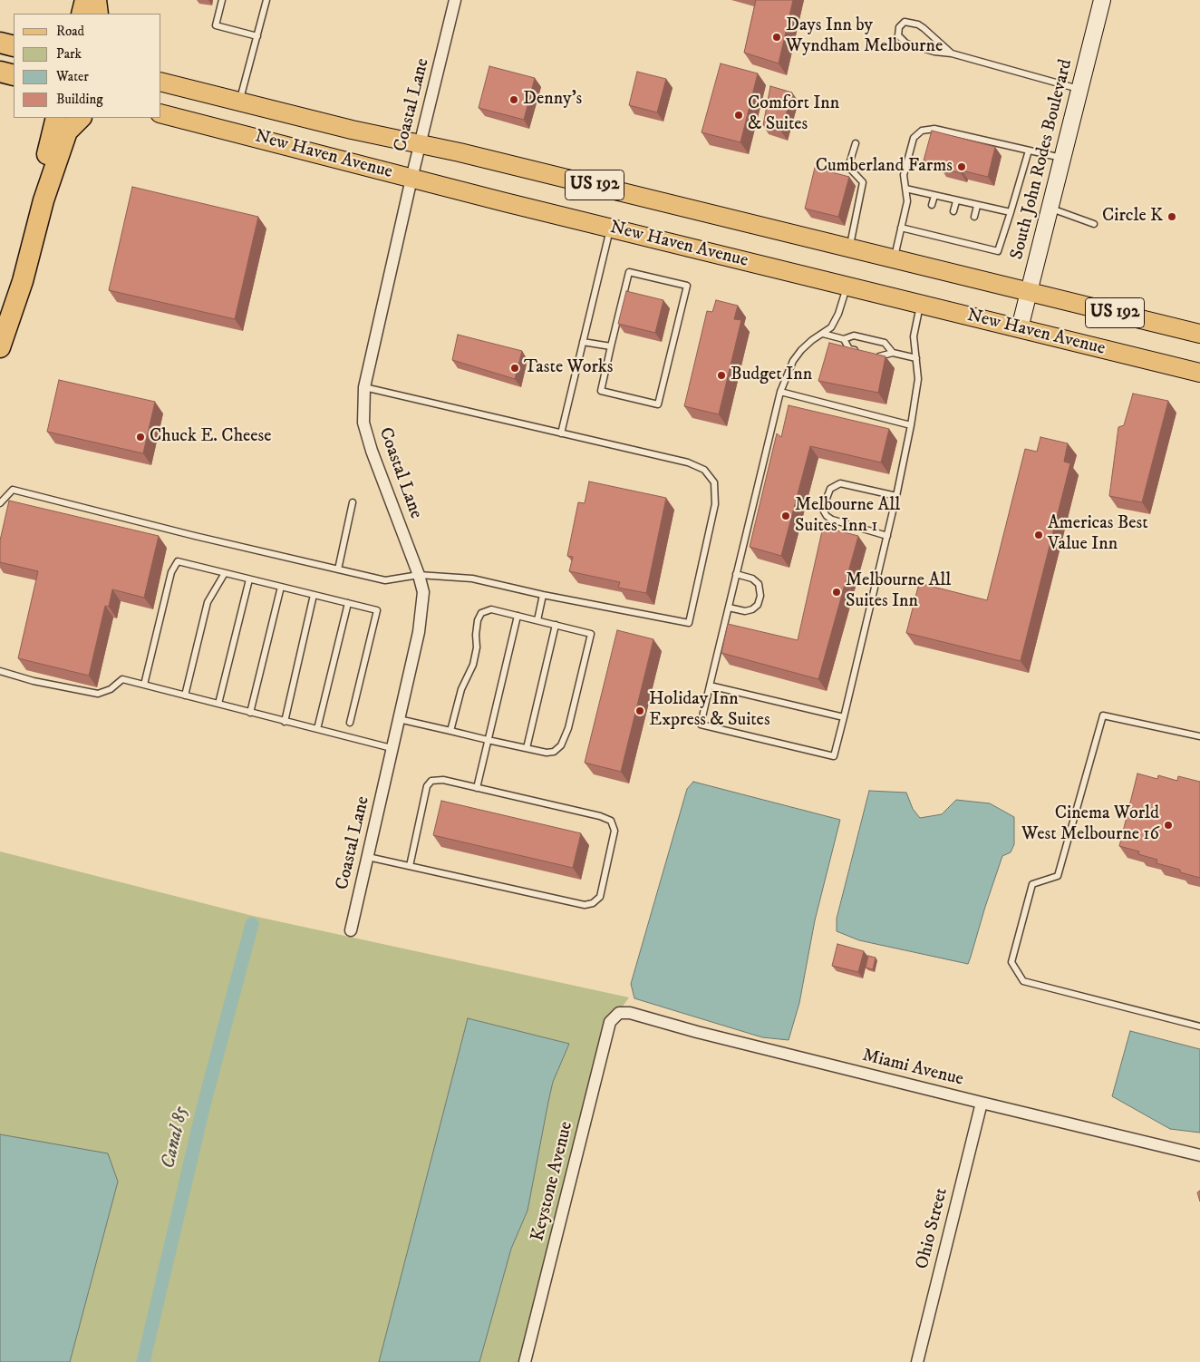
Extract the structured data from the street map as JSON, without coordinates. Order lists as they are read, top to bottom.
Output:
{
  "streets": {
    "main road": ["New Haven Avenue", "South John Rodes Boulevard", "US 192"],
    "street": [
      "Coastal Lane",
      "Miami Avenue",
      "Keystone Avenue",
      "Ohio Street"
    ]
  },
  "crossings": [
    ["Coastal Lane", "New Haven Avenue"],
    ["New Haven Avenue", "South John Rodes Boulevard"],
    ["Miami Avenue", "Keystone Avenue"],
    ["Miami Avenue", "Ohio Street"]
  ],
  "water": ["Canal 85"],
  "places": [
    "Days Inn by Wyndham Melbourne",
    "Denny's",
    "Comfort Inn & Suites",
    "Cumberland Farms",
    "Circle K",
    "Taste Works",
    "Budget Inn",
    "Chuck E. Cheese",
    "Melbourne All Suites Inn 1",
    "Americas Best Value Inn",
    "Melbourne All Suites Inn",
    "Holiday Inn Express & Suites",
    "Cinema World West Melbourne 16"
  ],
  "legend": [
    "Road",
    "Park",
    "Water",
    "Building"
  ]
}
